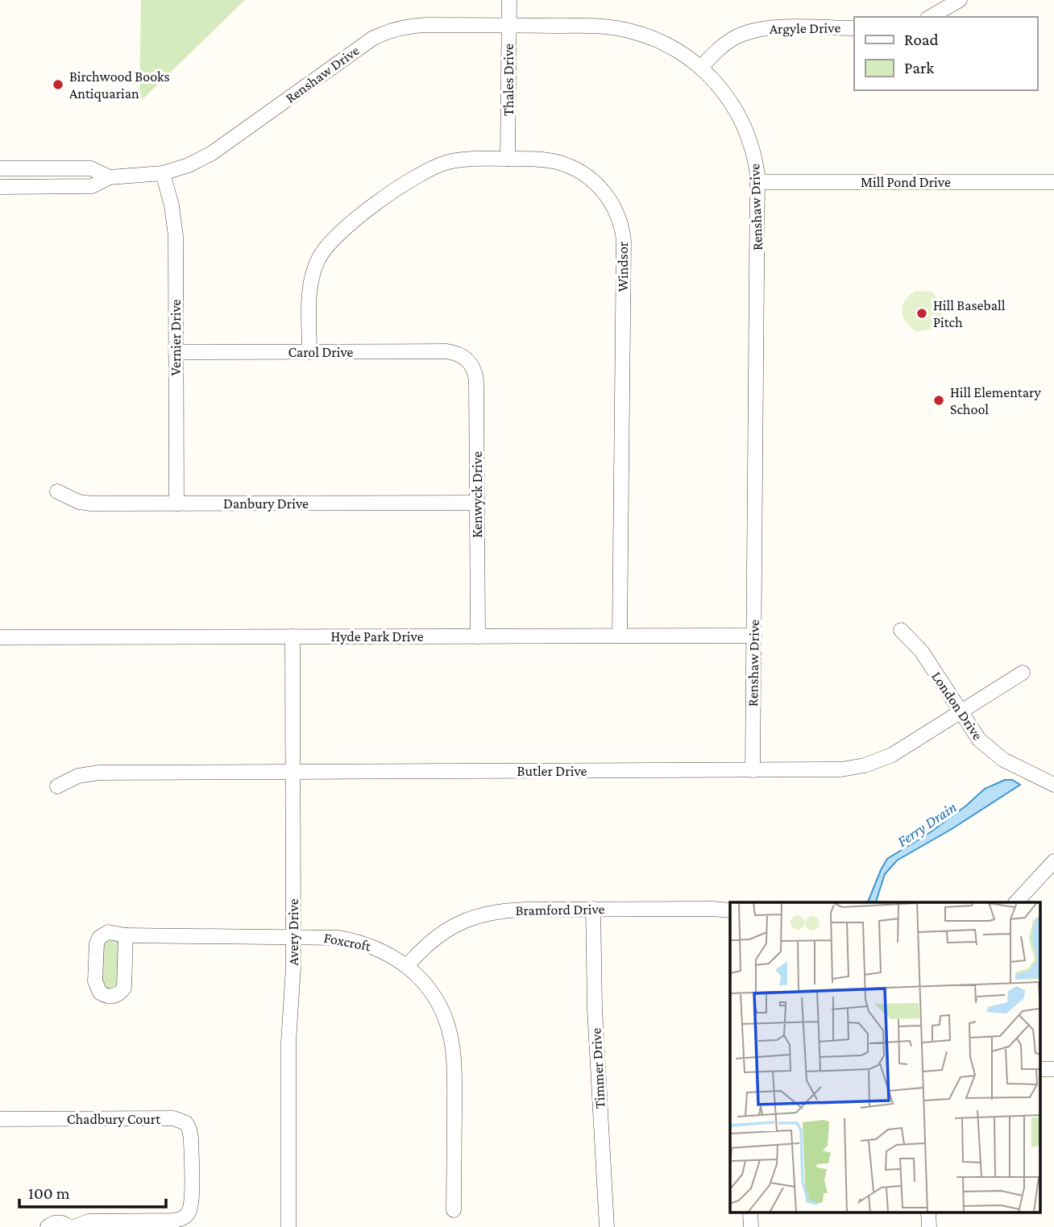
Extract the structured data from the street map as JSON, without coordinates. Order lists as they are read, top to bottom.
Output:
{
  "streets": {
    "street": [
      "Argyle Drive",
      "Renshaw Drive",
      "Thales Drive",
      "Mill Pond Drive",
      "Windsor",
      "Vernier Drive",
      "Carol Drive",
      "Kenwyck Drive",
      "Danbury Drive",
      "Hyde Park Drive",
      "London Drive",
      "Butler Drive",
      "Bramford Drive",
      "Avery Drive",
      "Foxcroft",
      "Timmer Drive",
      "Chadbury Court"
    ]
  },
  "crossings": [
    ["Argyle Drive", "Renshaw Drive"],
    ["Renshaw Drive", "Thales Drive"],
    ["Renshaw Drive", "Mill Pond Drive"],
    ["Renshaw Drive", "Vernier Drive"],
    ["Renshaw Drive", "Hyde Park Drive"],
    ["Renshaw Drive", "Butler Drive"],
    ["Thales Drive", "Windsor"],
    ["Windsor", "Carol Drive"],
    ["Windsor", "Hyde Park Drive"],
    ["Vernier Drive", "Carol Drive"],
    ["Vernier Drive", "Danbury Drive"],
    ["Carol Drive", "Kenwyck Drive"],
    ["Kenwyck Drive", "Danbury Drive"],
    ["Kenwyck Drive", "Hyde Park Drive"],
    ["Hyde Park Drive", "Avery Drive"],
    ["London Drive", "Butler Drive"],
    ["Butler Drive", "Avery Drive"],
    ["Bramford Drive", "Foxcroft"],
    ["Bramford Drive", "Timmer Drive"],
    ["Avery Drive", "Foxcroft"]
  ],
  "water": ["Ferry Drain"],
  "places": ["Birchwood Books Antiquarian", "Hill Baseball Pitch", "Hill Elementary School"],
  "legend": ["Road", "Park"],
  "scale_bar": "100 m"
}
